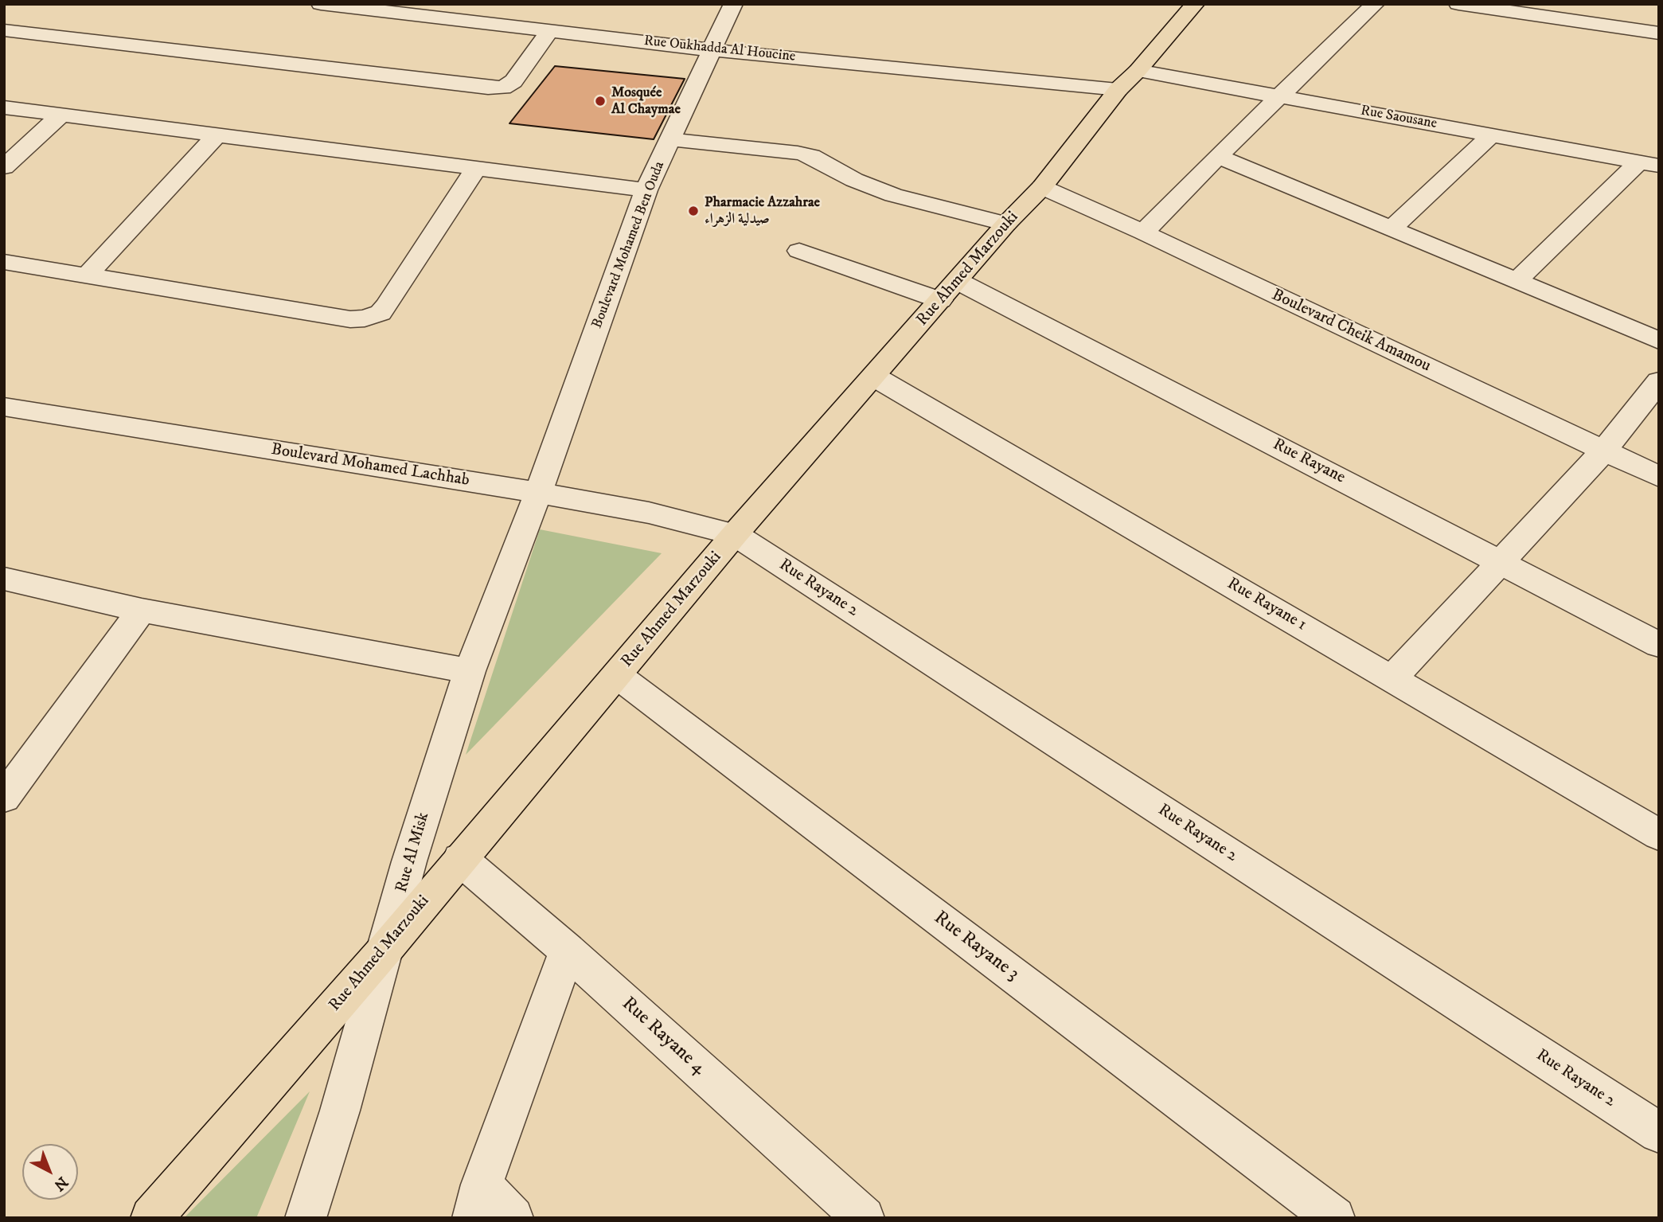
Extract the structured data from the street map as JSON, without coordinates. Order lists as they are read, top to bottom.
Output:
{
  "streets": {
    "main road": ["Rue Ahmed Marzouki"],
    "street": [
      "Rue Oukhadda Al Houcine",
      "Rue Saousane",
      "Boulevard Mohamed Ben Ouda",
      "Boulevard Cheik Amamou",
      "Rue Rayane",
      "Boulevard Mohamed Lachhab",
      "Rue Rayane 2",
      "Rue Rayane 1",
      "Rue Al Misk",
      "Rue Rayane 3",
      "Rue Rayane 4"
    ]
  },
  "crossings": [
    ["Rue Oukhadda Al Houcine", "Rue Saousane"],
    ["Rue Oukhadda Al Houcine", "Boulevard Mohamed Ben Ouda"],
    ["Rue Oukhadda Al Houcine", "Rue Ahmed Marzouki"],
    ["Rue Saousane", "Rue Ahmed Marzouki"],
    ["Boulevard Mohamed Ben Ouda", "Boulevard Mohamed Lachhab"],
    ["Boulevard Mohamed Ben Ouda", "Rue Al Misk"],
    ["Rue Ahmed Marzouki", "Boulevard Cheik Amamou"],
    ["Rue Ahmed Marzouki", "Rue Rayane"],
    ["Rue Ahmed Marzouki", "Boulevard Mohamed Lachhab"],
    ["Rue Ahmed Marzouki", "Rue Rayane 2"],
    ["Rue Ahmed Marzouki", "Rue Rayane 1"],
    ["Rue Ahmed Marzouki", "Rue Al Misk"],
    ["Rue Ahmed Marzouki", "Rue Rayane 3"],
    ["Rue Ahmed Marzouki", "Rue Rayane 4"],
    ["Boulevard Mohamed Lachhab", "Rue Rayane 2"],
    ["Boulevard Mohamed Lachhab", "Rue Al Misk"]
  ],
  "places": ["Mosquée Al Chaymae", "Pharmacie Azzahrae صيدلية الزهراء"],
  "north": "bottom right"
}
